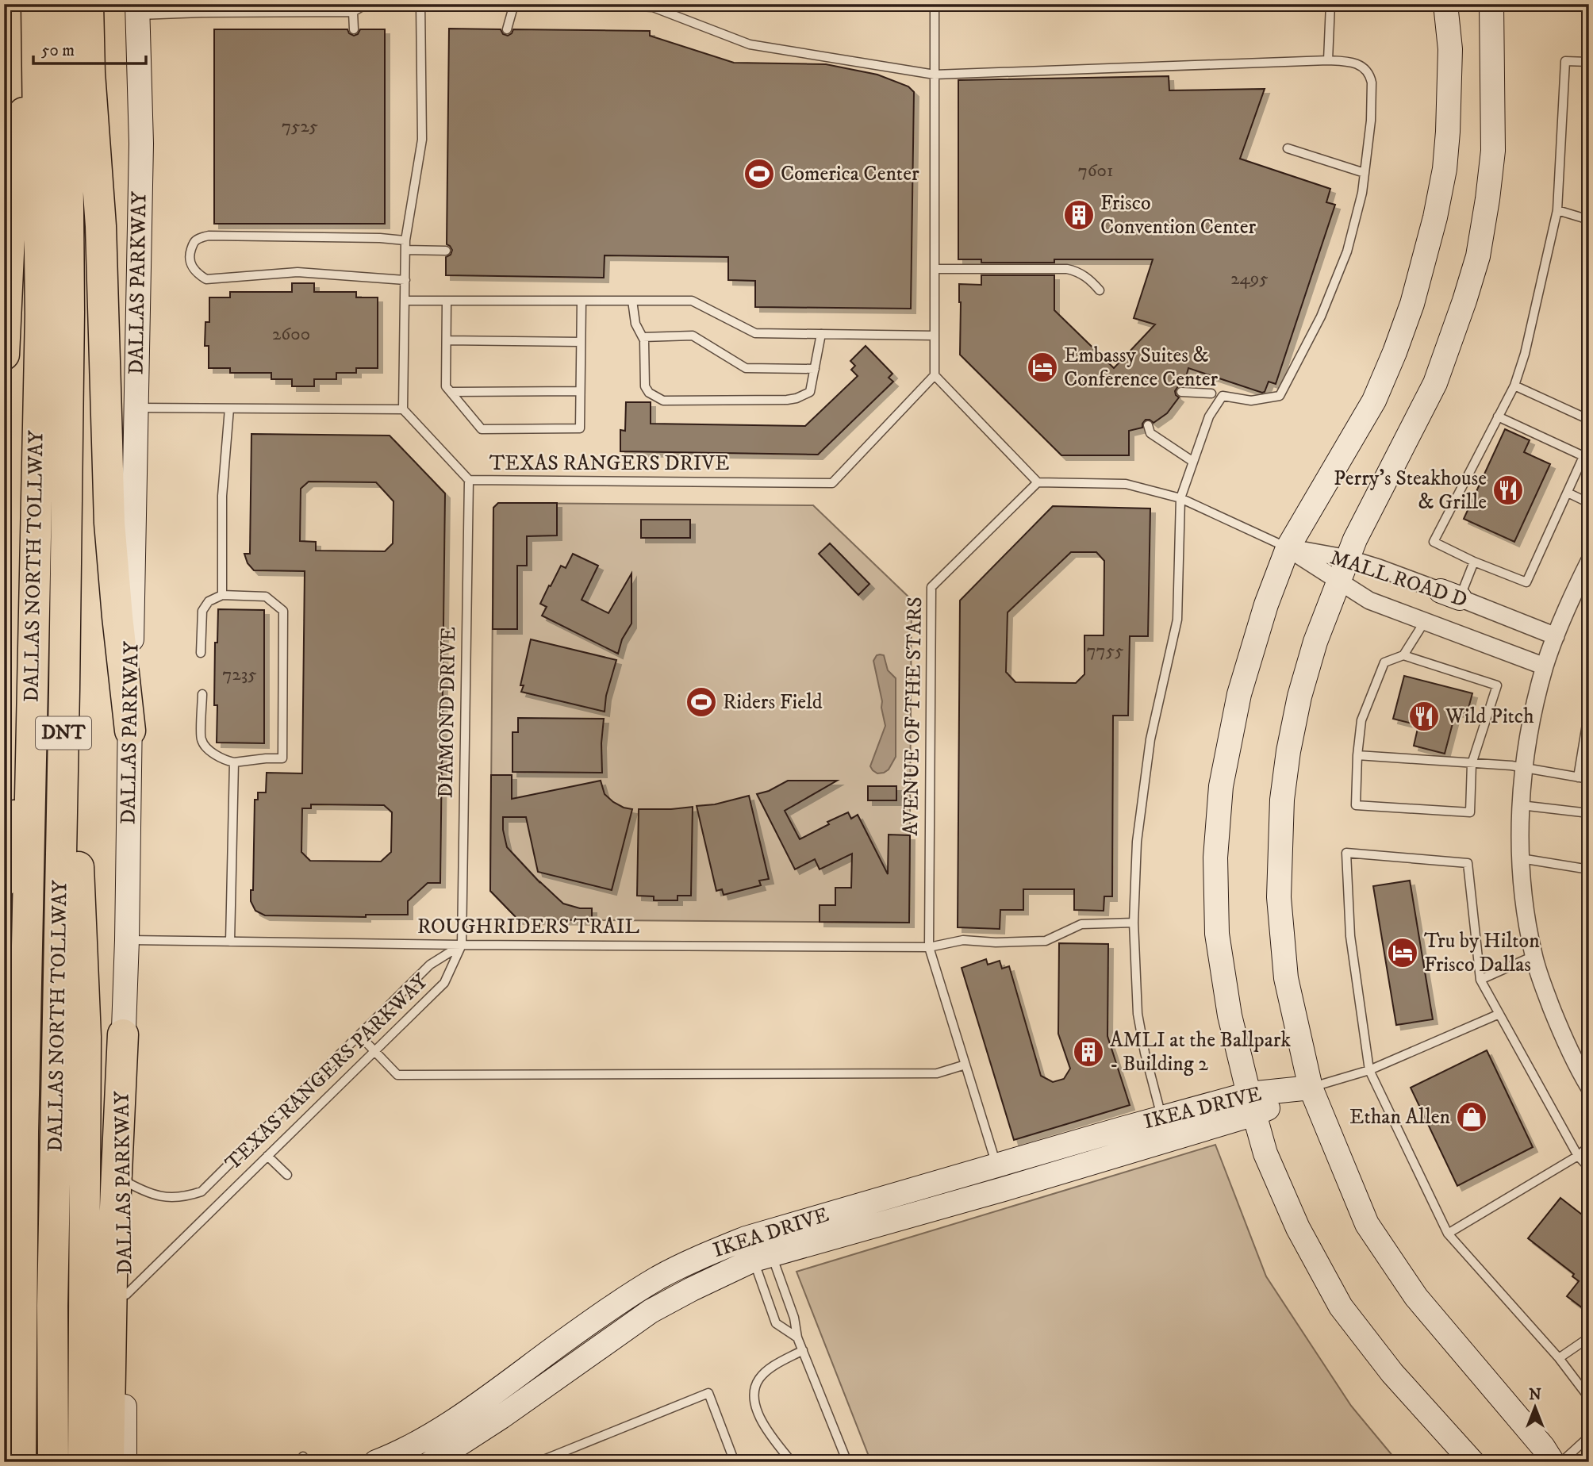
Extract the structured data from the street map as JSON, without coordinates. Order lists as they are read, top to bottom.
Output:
{
  "streets": {
    "highway": ["DALLAS NORTH TOLLWAY", "DNT"],
    "main road": ["DALLAS PARKWAY", "IKEA DRIVE"],
    "street": ["MALL ROAD D"],
    "lane": [
      "TEXAS RANGERS DRIVE",
      "DIAMOND DRIVE",
      "AVENUE OF THE STARS",
      "ROUGHRIDERS TRAIL",
      "TEXAS RANGERS PARKWAY"
    ]
  },
  "crossings": [
    ["DALLAS PARKWAY", "ROUGHRIDERS TRAIL"],
    ["DALLAS PARKWAY", "TEXAS RANGERS PARKWAY"],
    ["TEXAS RANGERS DRIVE", "DIAMOND DRIVE"],
    ["DIAMOND DRIVE", "ROUGHRIDERS TRAIL"],
    ["DIAMOND DRIVE", "TEXAS RANGERS PARKWAY"],
    ["AVENUE OF THE STARS", "ROUGHRIDERS TRAIL"],
    ["AVENUE OF THE STARS", "IKEA DRIVE"],
    ["ROUGHRIDERS TRAIL", "TEXAS RANGERS PARKWAY"]
  ],
  "places": {
    "sports": ["Comerica Center", "Riders Field"],
    "building": ["Frisco Convention Center", "AMLI at the Ballpark - Building 2"],
    "hotel": ["Embassy Suites & Conference Center", "Tru by Hilton Frisco Dallas"],
    "restaurant": ["Perry’s Steakhouse & Grille", "Wild Pitch"],
    "shop": ["Ethan Allen"]
  },
  "house_numbers": [
    "7525",
    "7601",
    "2495",
    "2600",
    "7755",
    "7235"
  ],
  "scale_bar": "50 m",
  "north": "top"
}
